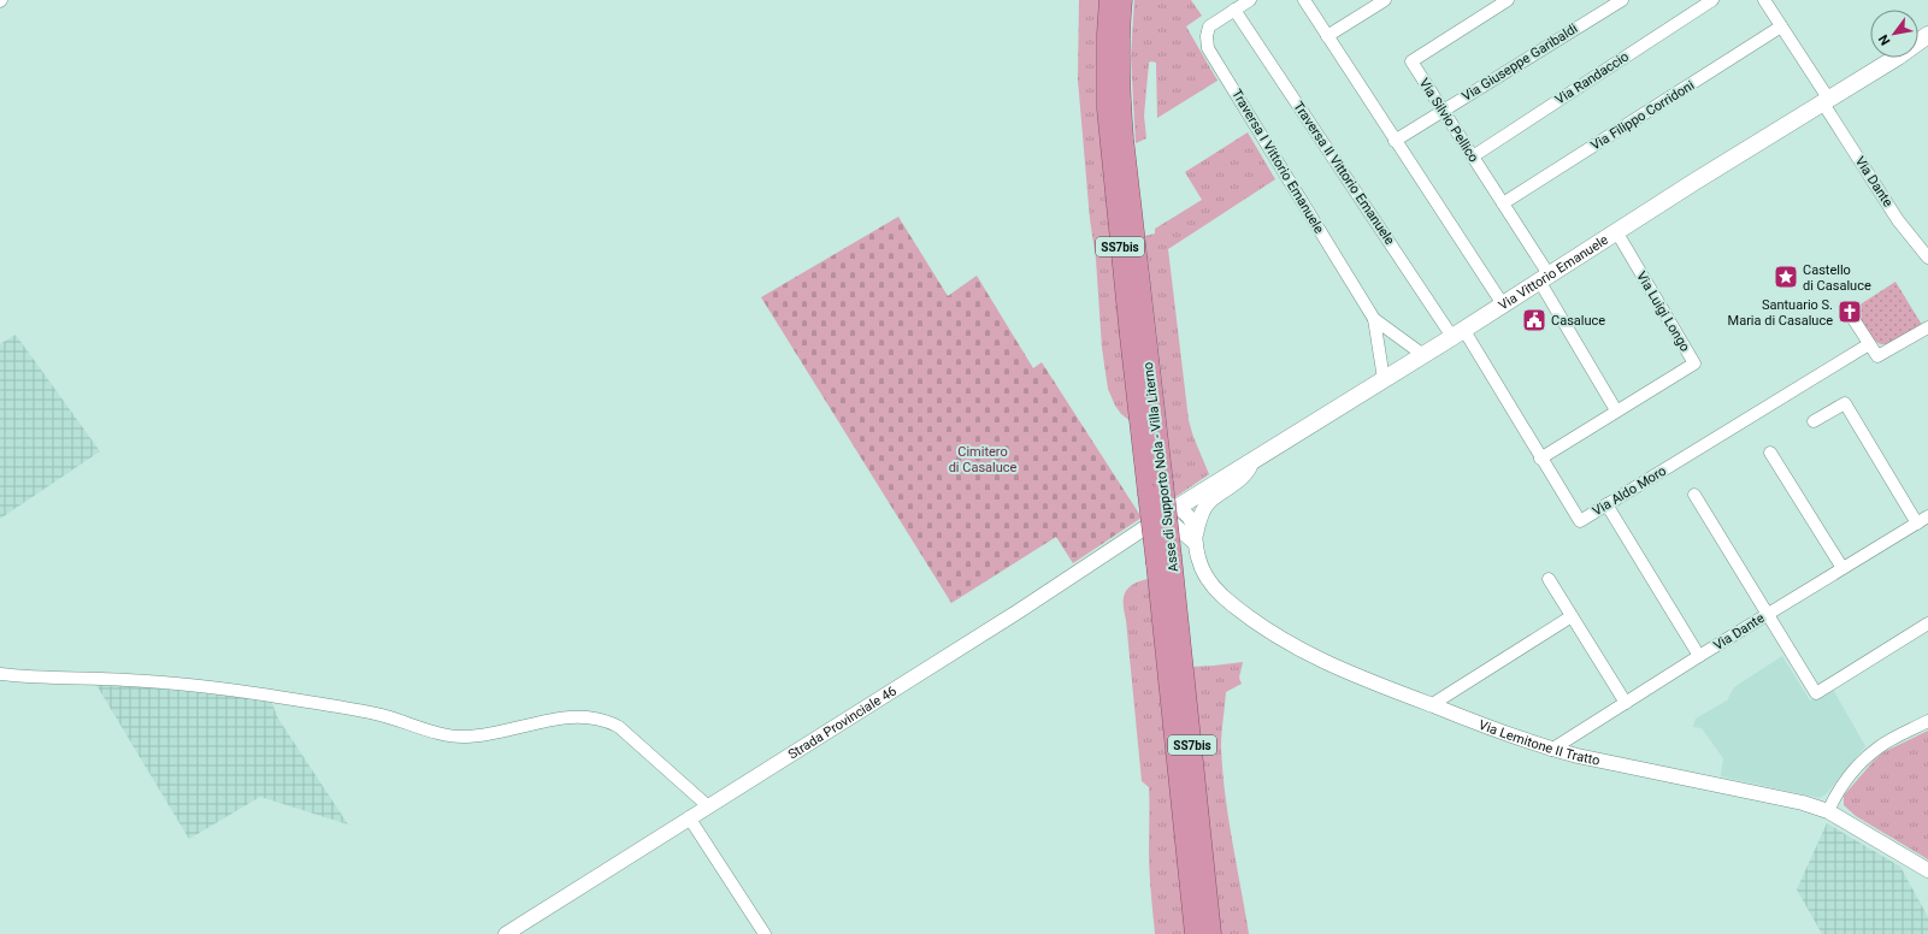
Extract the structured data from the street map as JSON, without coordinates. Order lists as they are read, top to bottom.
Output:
{
  "streets": {
    "highway": ["SS7bis", "Asse di Supporto Nola - Villa Literno"],
    "main road": ["Via Vittorio Emanuele"],
    "street": [
      "Via Giuseppe Garibaldi",
      "Via Randaccio",
      "Via Filippo Corridoni",
      "Via Silvio Pellico",
      "Traversa I Vittorio Emanuele",
      "Traversa II Vittorio Emanuele",
      "Via Dante",
      "Via Luigi Longo",
      "Via Aldo Moro",
      "Strada Provinciale 46",
      "Via Lemitone II Tratto"
    ]
  },
  "crossings": [
    ["Via Giuseppe Garibaldi", "Via Silvio Pellico"],
    ["Via Randaccio", "Via Silvio Pellico"],
    ["Via Filippo Corridoni", "Via Silvio Pellico"],
    ["Via Filippo Corridoni", "Via Dante"],
    ["Via Silvio Pellico", "Via Vittorio Emanuele"],
    ["Via Silvio Pellico", "Via Luigi Longo"],
    ["Traversa I Vittorio Emanuele", "Traversa II Vittorio Emanuele"],
    ["Traversa I Vittorio Emanuele", "Via Vittorio Emanuele"],
    ["Traversa II Vittorio Emanuele", "Via Vittorio Emanuele"],
    ["Traversa II Vittorio Emanuele", "Via Aldo Moro"],
    ["Via Dante", "Via Vittorio Emanuele"],
    ["Via Dante", "Via Lemitone II Tratto"],
    ["Via Vittorio Emanuele", "Via Luigi Longo"],
    ["Via Vittorio Emanuele", "Via Aldo Moro"],
    ["Via Vittorio Emanuele", "Strada Provinciale 46"],
    ["Via Vittorio Emanuele", "Via Lemitone II Tratto"],
    ["Strada Provinciale 46", "Via Lemitone II Tratto"]
  ],
  "parks": ["Cimitero di Casaluce"],
  "places": {
    "place": ["Castello di Casaluce"],
    "church": ["Santuario S. Maria di Casaluce"],
    "public building": ["Casaluce"]
  },
  "north": "bottom left"
}
